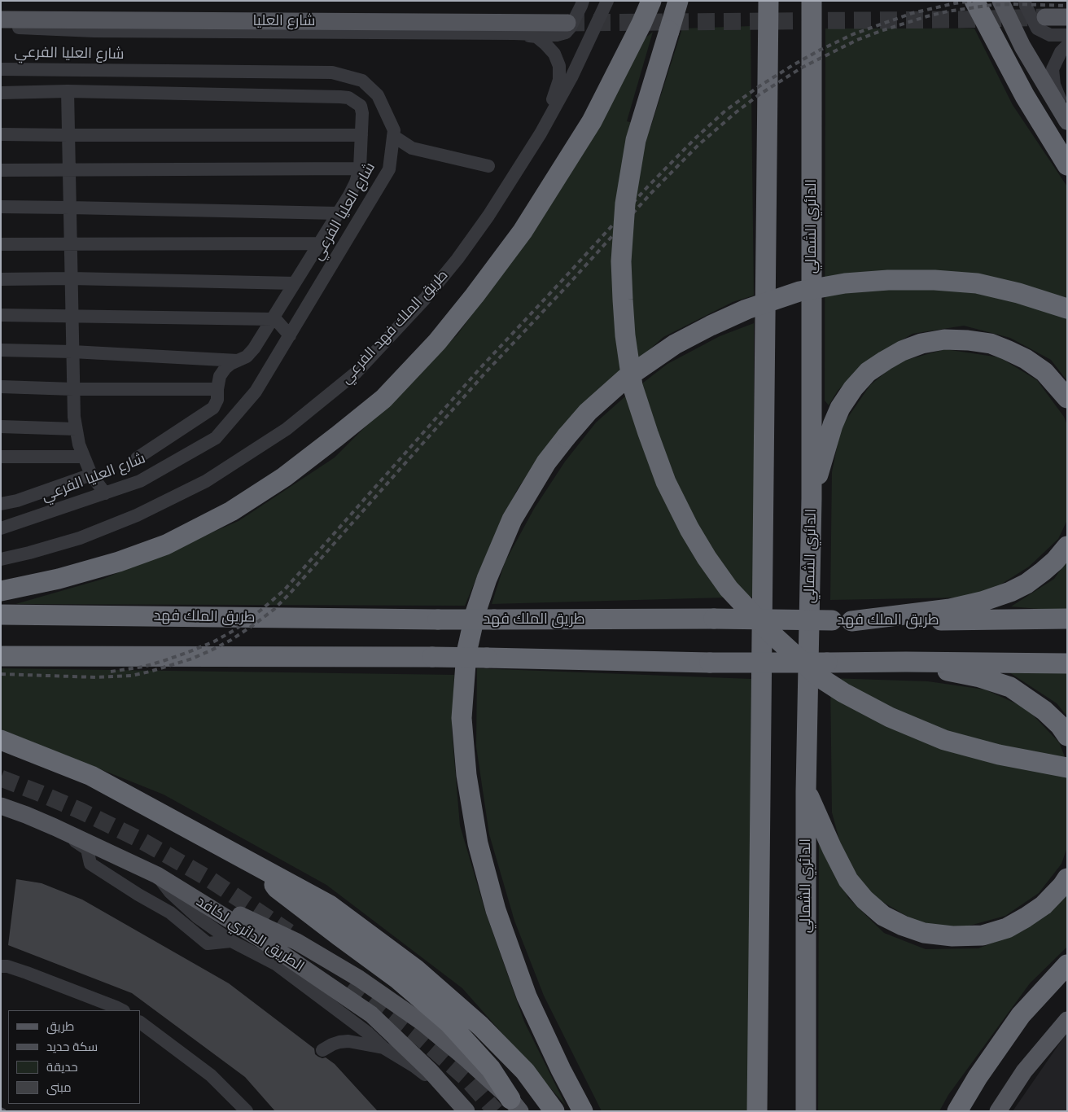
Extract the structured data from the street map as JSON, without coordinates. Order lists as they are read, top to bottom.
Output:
{
  "streets": {
    "highway": ["الدائري الشمالي", "طريق الملك فهد"],
    "main road": ["شارع العليا", "الطريق الدائري لكافد"],
    "street": ["شارع العليا الفرعي", "طريق الملك فهد الفرعي"]
  },
  "legend": [
    "طريق",
    "سكة حديد",
    "حديقة",
    "مبنى"
  ]
}
